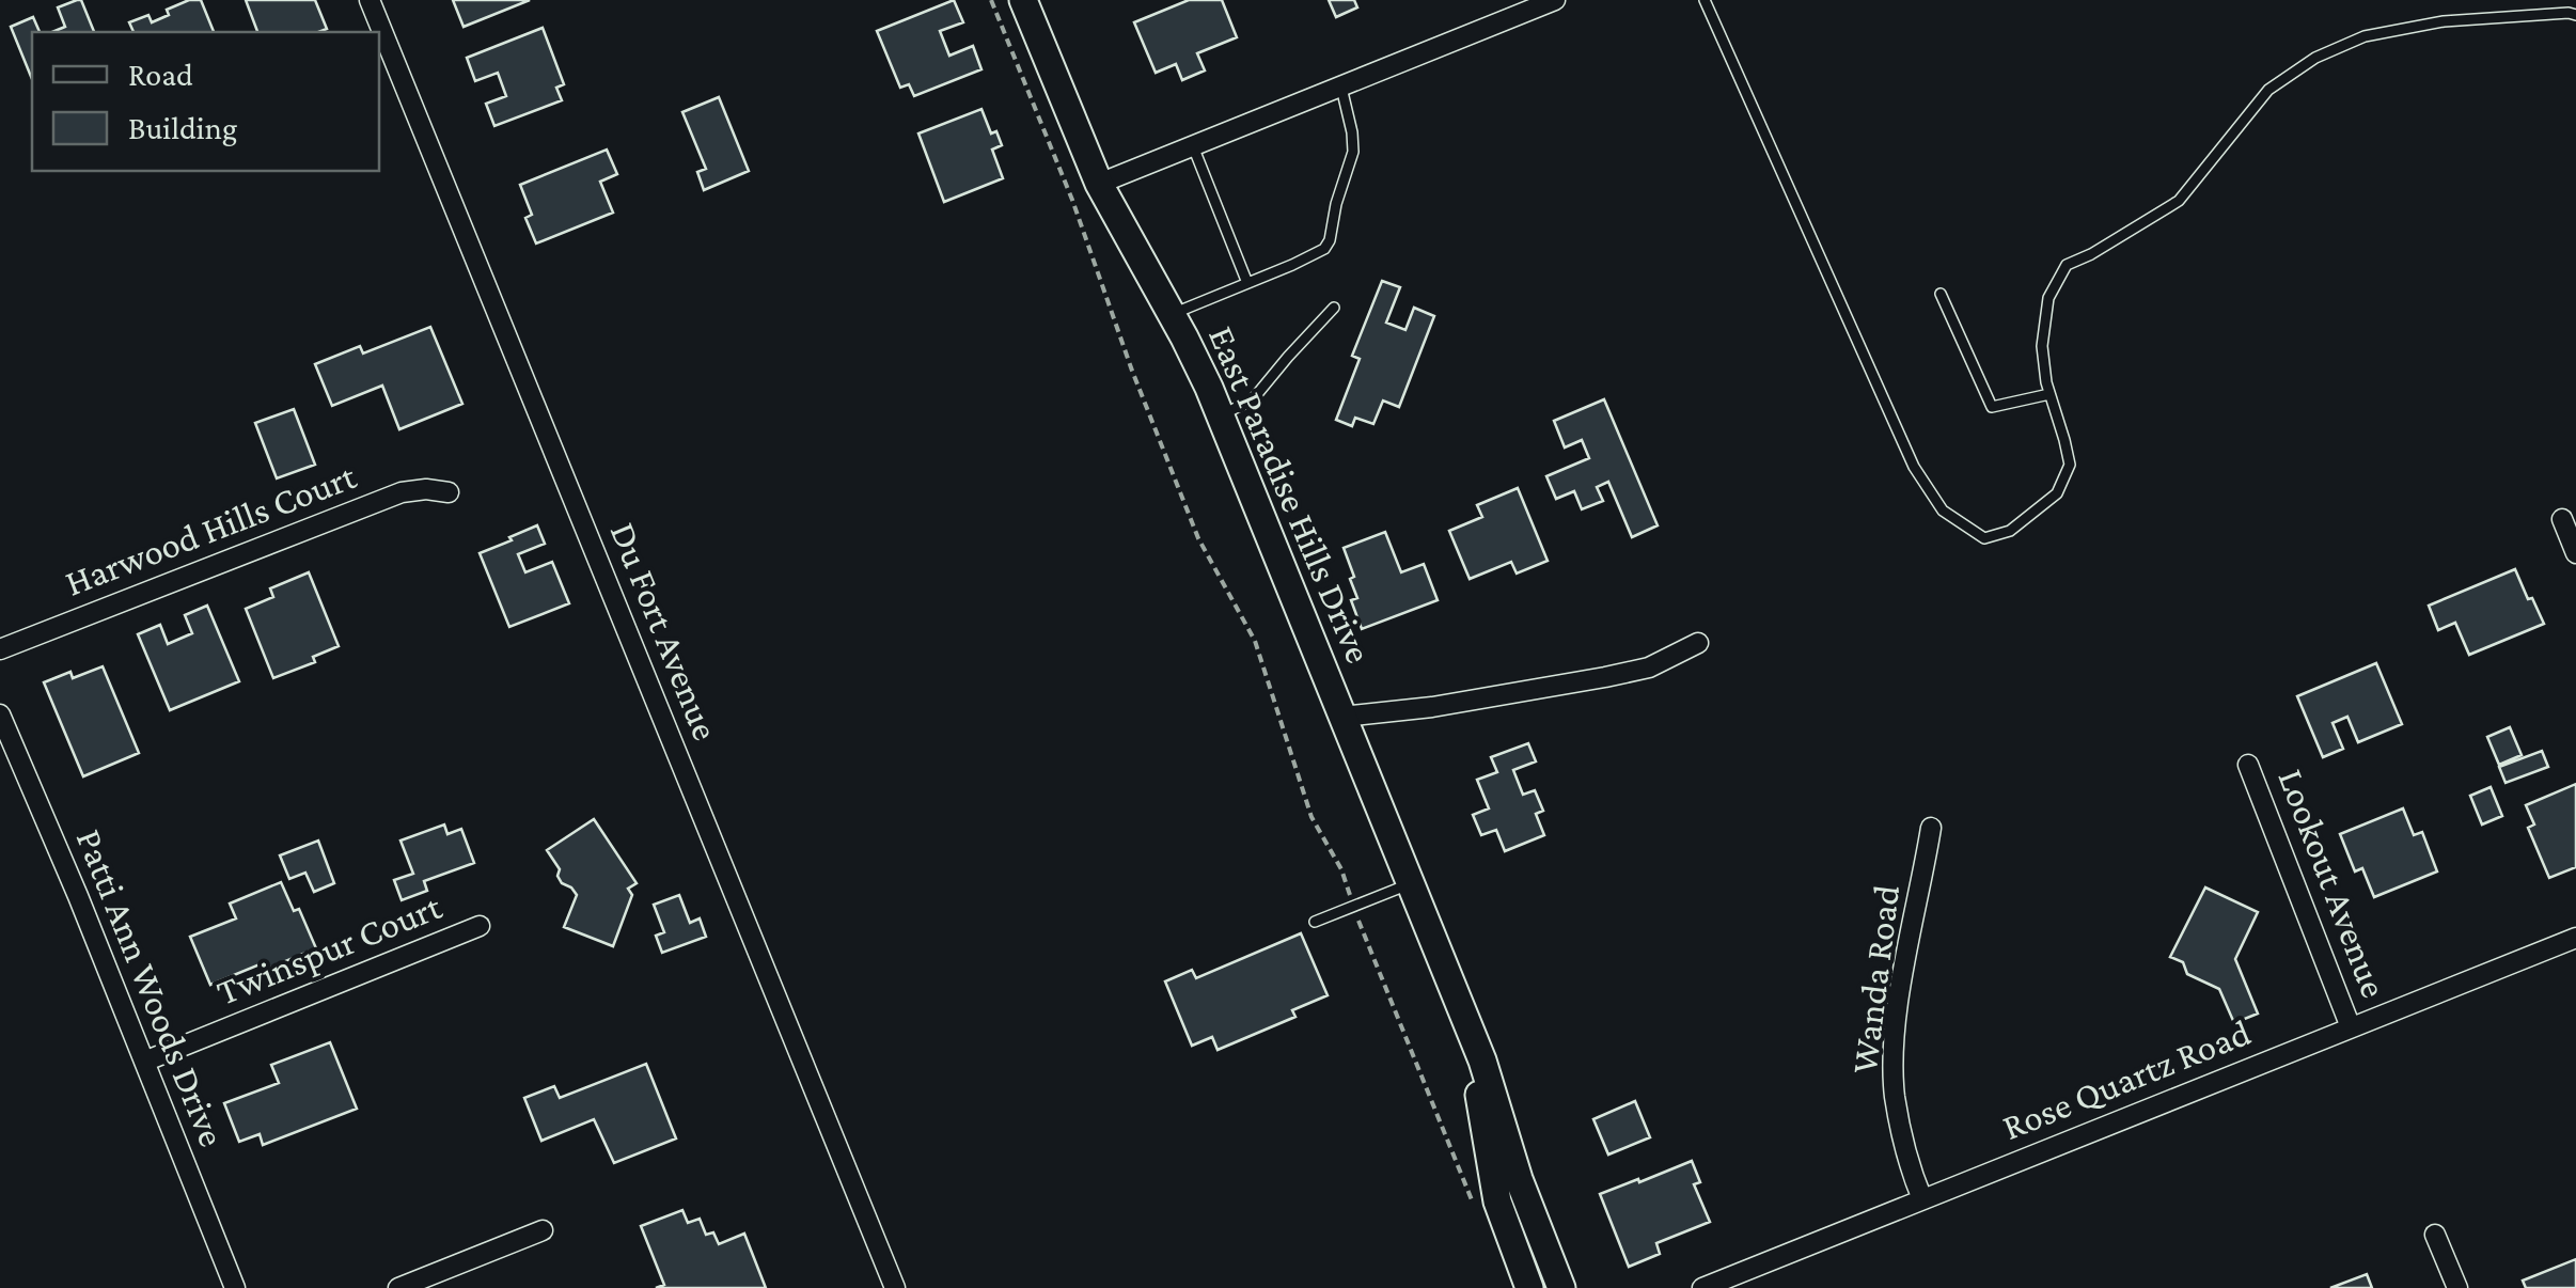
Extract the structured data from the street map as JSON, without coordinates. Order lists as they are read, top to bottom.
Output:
{
  "streets": {
    "main road": ["East Paradise Hills Drive"],
    "street": [
      "Harwood Hills Court",
      "Du Fort Avenue",
      "Lookout Avenue",
      "Twinspur Court",
      "Wanda Road",
      "Patti Ann Woods Drive",
      "Rose Quartz Road"
    ]
  },
  "crossings": [
    ["Lookout Avenue", "Rose Quartz Road"],
    ["Twinspur Court", "Patti Ann Woods Drive"],
    ["Wanda Road", "Rose Quartz Road"]
  ],
  "legend": ["Road", "Building"]
}
